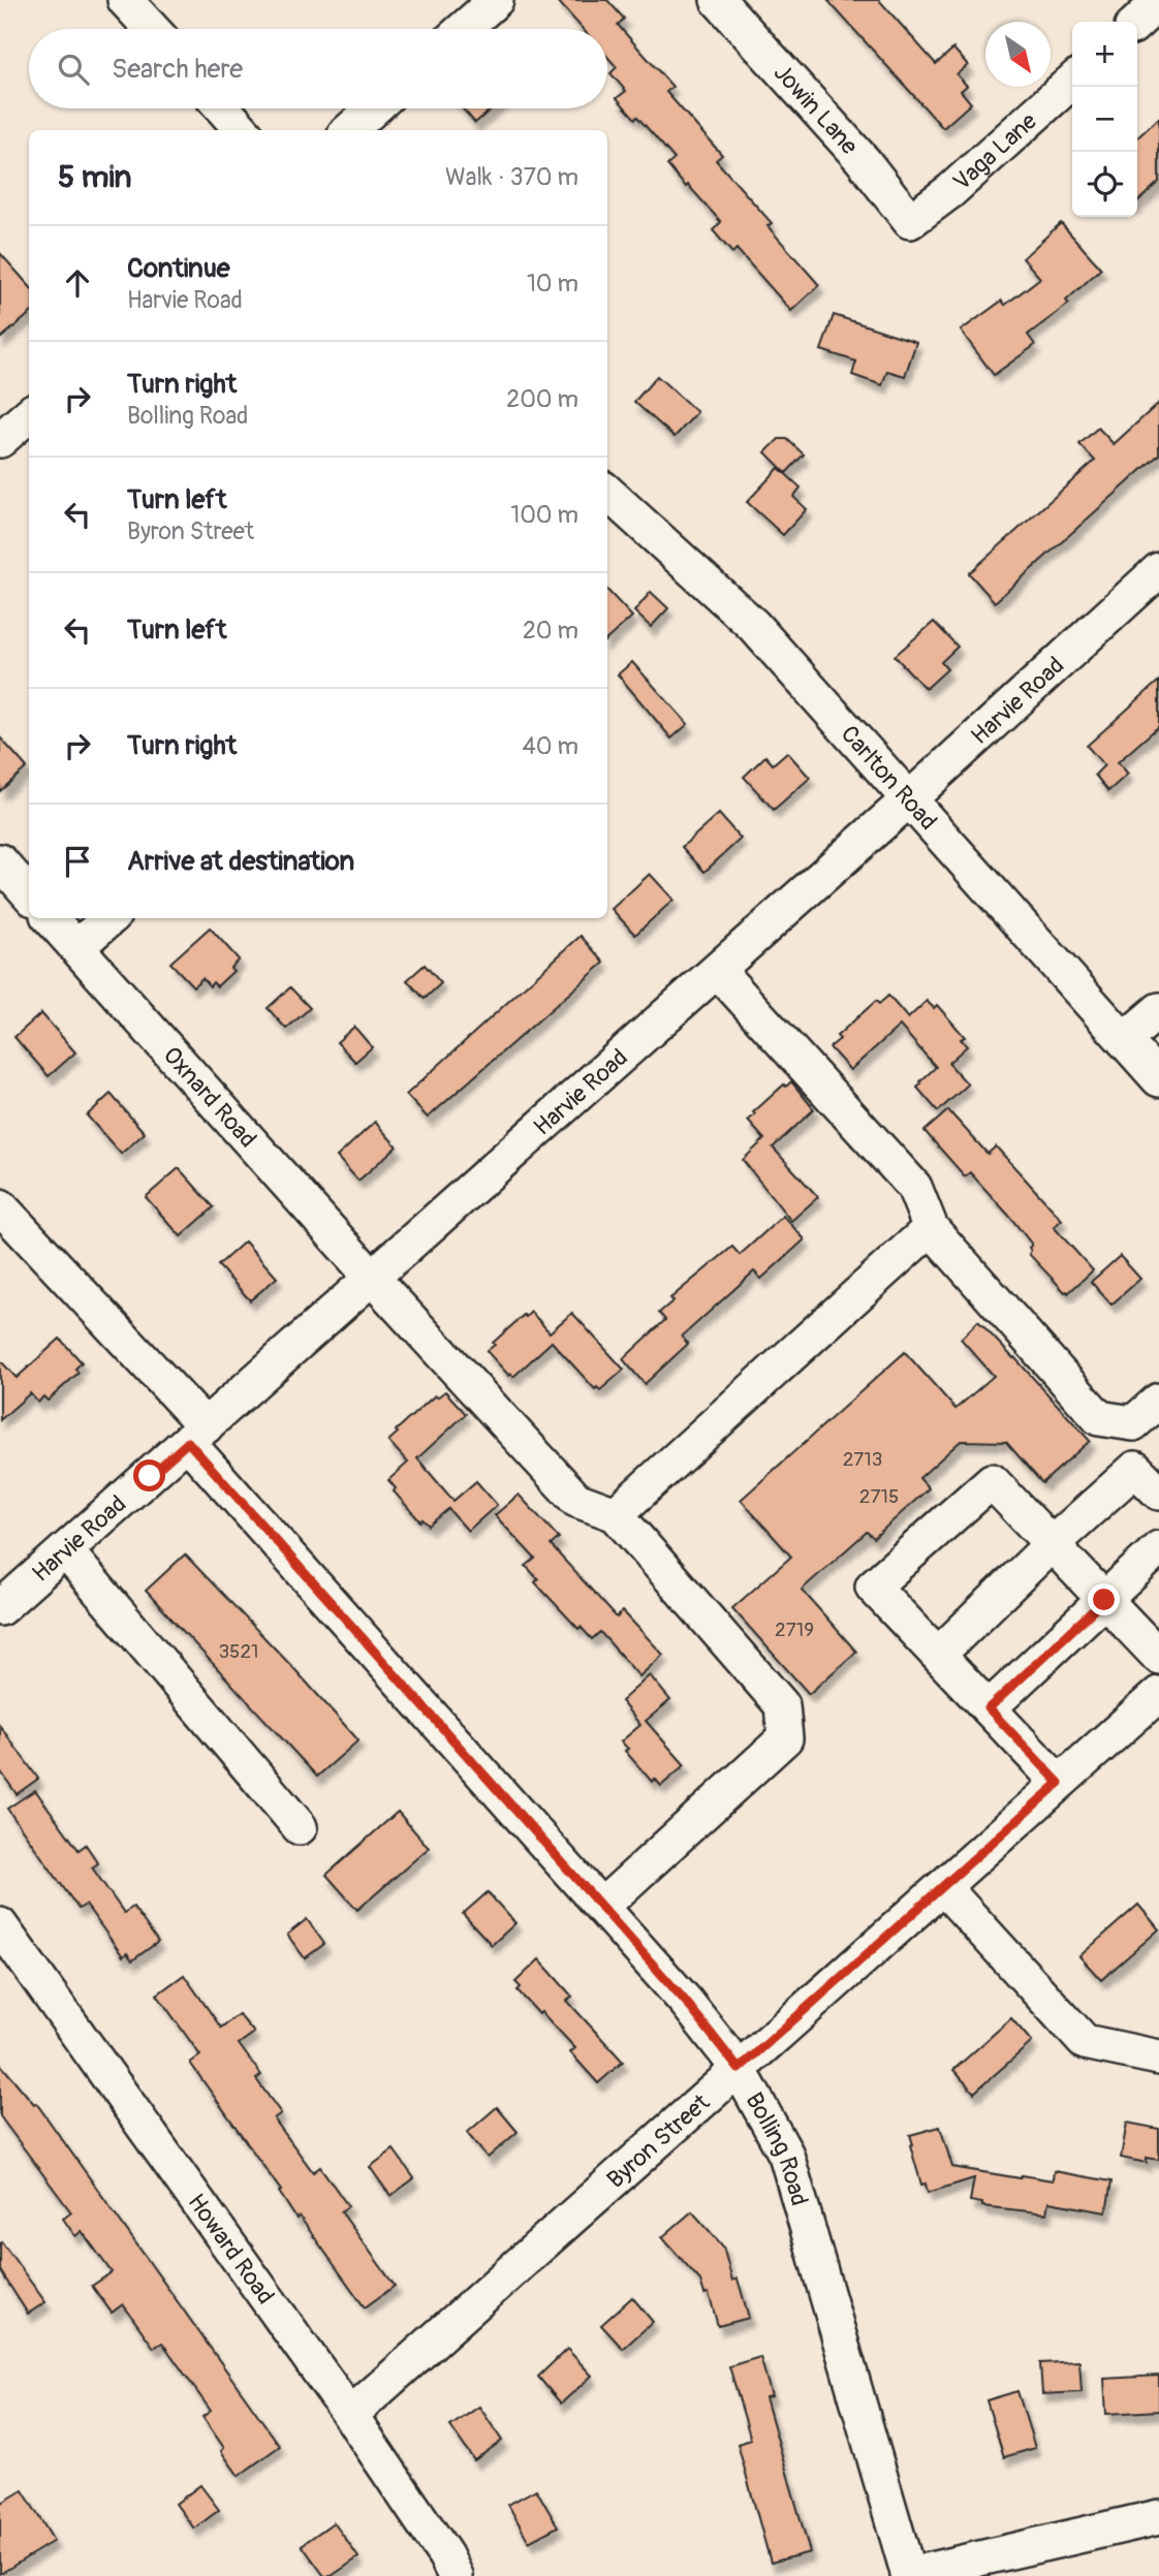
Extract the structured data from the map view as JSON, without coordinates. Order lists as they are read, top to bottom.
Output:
{
  "streets": {
    "street": [
      "Jowin Lane",
      "Vaga Lane",
      "Harvie Road",
      "Carlton Road",
      "Oxnard Road",
      "Byron Street",
      "Bolling Road",
      "Howard Road"
    ]
  },
  "crossings": [
    ["Jowin Lane", "Vaga Lane"],
    ["Harvie Road", "Carlton Road"],
    ["Harvie Road", "Oxnard Road"],
    ["Harvie Road", "Bolling Road"],
    ["Byron Street", "Bolling Road"],
    ["Byron Street", "Howard Road"]
  ],
  "house_numbers": [
    "2713",
    "2715",
    "2719",
    "3521"
  ],
  "north": "bottom right",
  "page": {
    "map_buttons": ["+", "−"],
    "search": "Search here",
    "heading": ["5 min", "Walk · 370 m"],
    "list": [
      ["Continue", "Harvie Road", "10 m"],
      ["Turn right", "Bolling Road", "200 m"],
      ["Turn left", "Byron Street", "100 m"],
      ["Turn left", "20 m"],
      ["Turn right", "40 m"],
      "Arrive at destination"
    ]
  }
}
